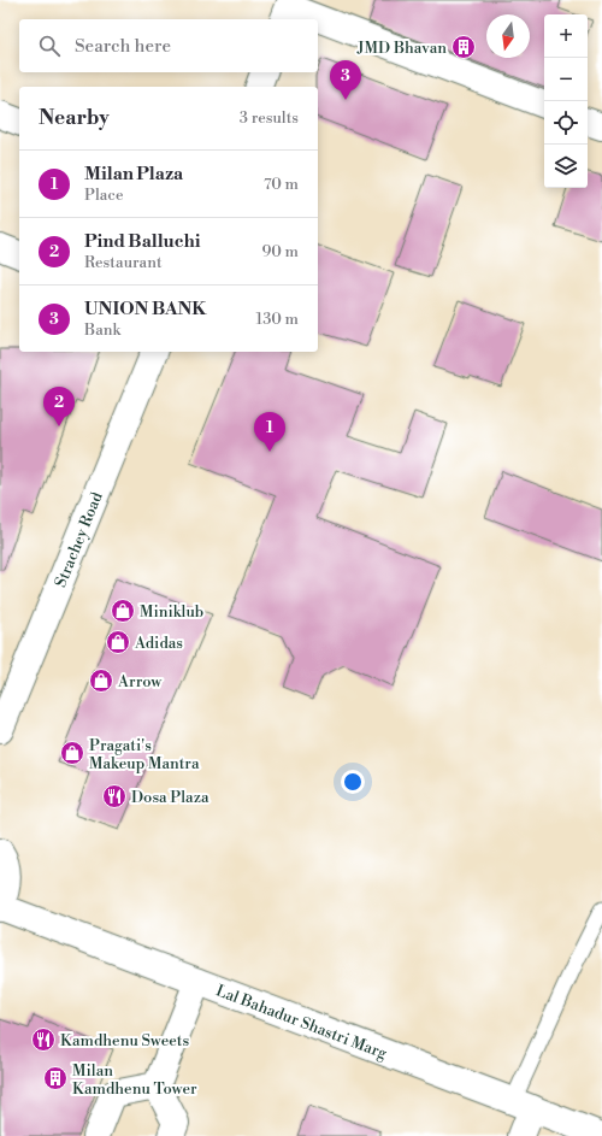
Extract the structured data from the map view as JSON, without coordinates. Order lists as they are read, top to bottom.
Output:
{
  "streets": {
    "street": ["Strachey Road", "Lal Bahadur Shastri Marg"]
  },
  "places": {
    "building": ["JMD Bhavan", "Milan Kamdhenu Tower"],
    "shop": [
      "Miniklub",
      "Adidas",
      "Arrow",
      "Pragati's Makeup Mantra"
    ],
    "restaurant": ["Dosa Plaza", "Kamdhenu Sweets"]
  },
  "north": "bottom",
  "page": {
    "map_buttons": ["+", "−"],
    "search": "Search here",
    "pins": ["3", "2", "1"],
    "heading": ["Nearby", "3 results"],
    "list": [
      {
        "mark": "1",
        "name": "Milan Plaza",
        "note": "Place",
        "value": "70 m"
      },
      {
        "mark": "2",
        "name": "Pind Balluchi",
        "note": "Restaurant",
        "value": "90 m"
      },
      {
        "mark": "3",
        "name": "UNION BANK",
        "note": "Bank",
        "value": "130 m"
      }
    ]
  }
}
